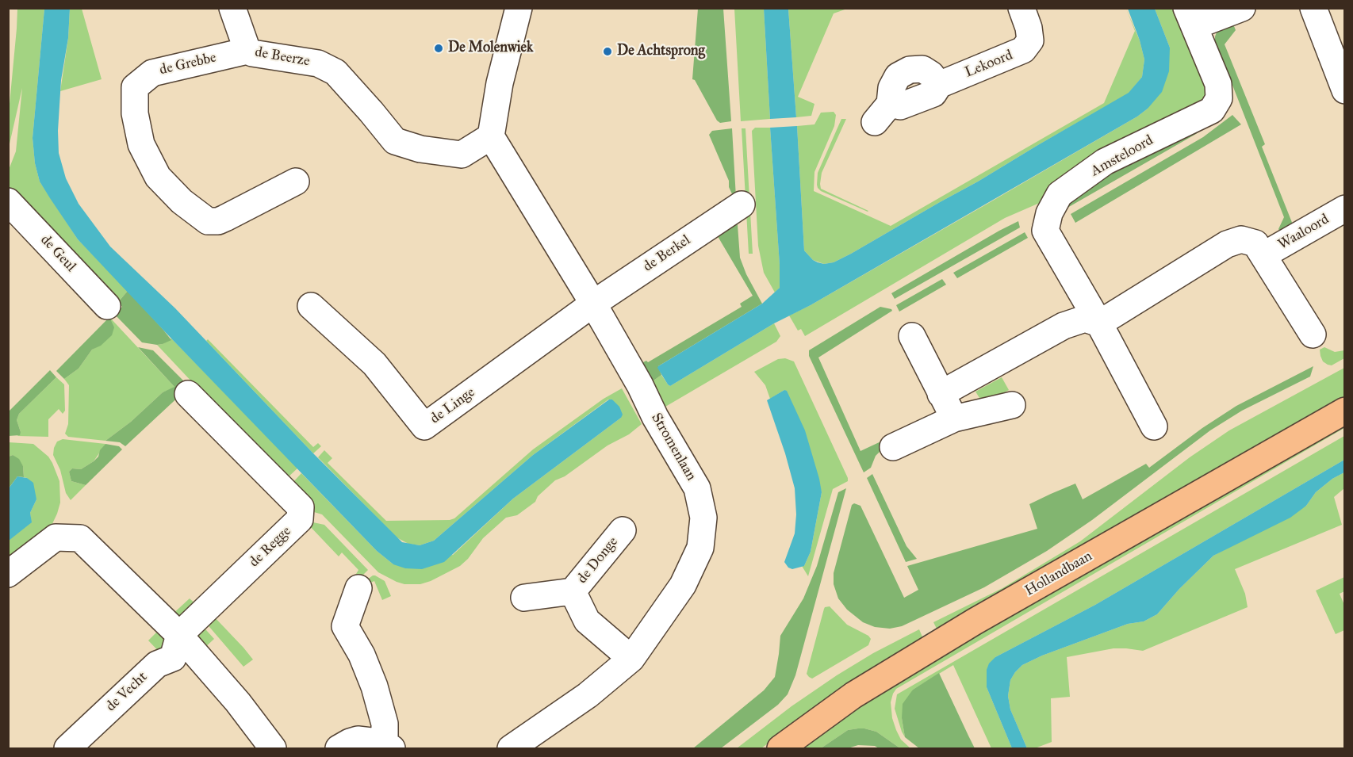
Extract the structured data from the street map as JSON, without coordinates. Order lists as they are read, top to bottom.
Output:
{
  "streets": {
    "main road": ["Hollandbaan"],
    "street": [
      "de Beerze",
      "de Grebbe",
      "Lekoord",
      "Amsteloord",
      "Waaloord",
      "de Geul",
      "de Berkel",
      "de Linge",
      "Stromenlaan",
      "de Regge",
      "de Donge",
      "de Vecht"
    ]
  },
  "crossings": [
    ["de Beerze", "de Grebbe"],
    ["de Beerze", "Stromenlaan"],
    ["de Berkel", "de Linge"],
    ["de Berkel", "Stromenlaan"],
    ["de Linge", "Stromenlaan"],
    ["Stromenlaan", "de Donge"],
    ["de Regge", "de Vecht"]
  ],
  "places": ["De Molenwiek", "De Achtsprong"]
}
